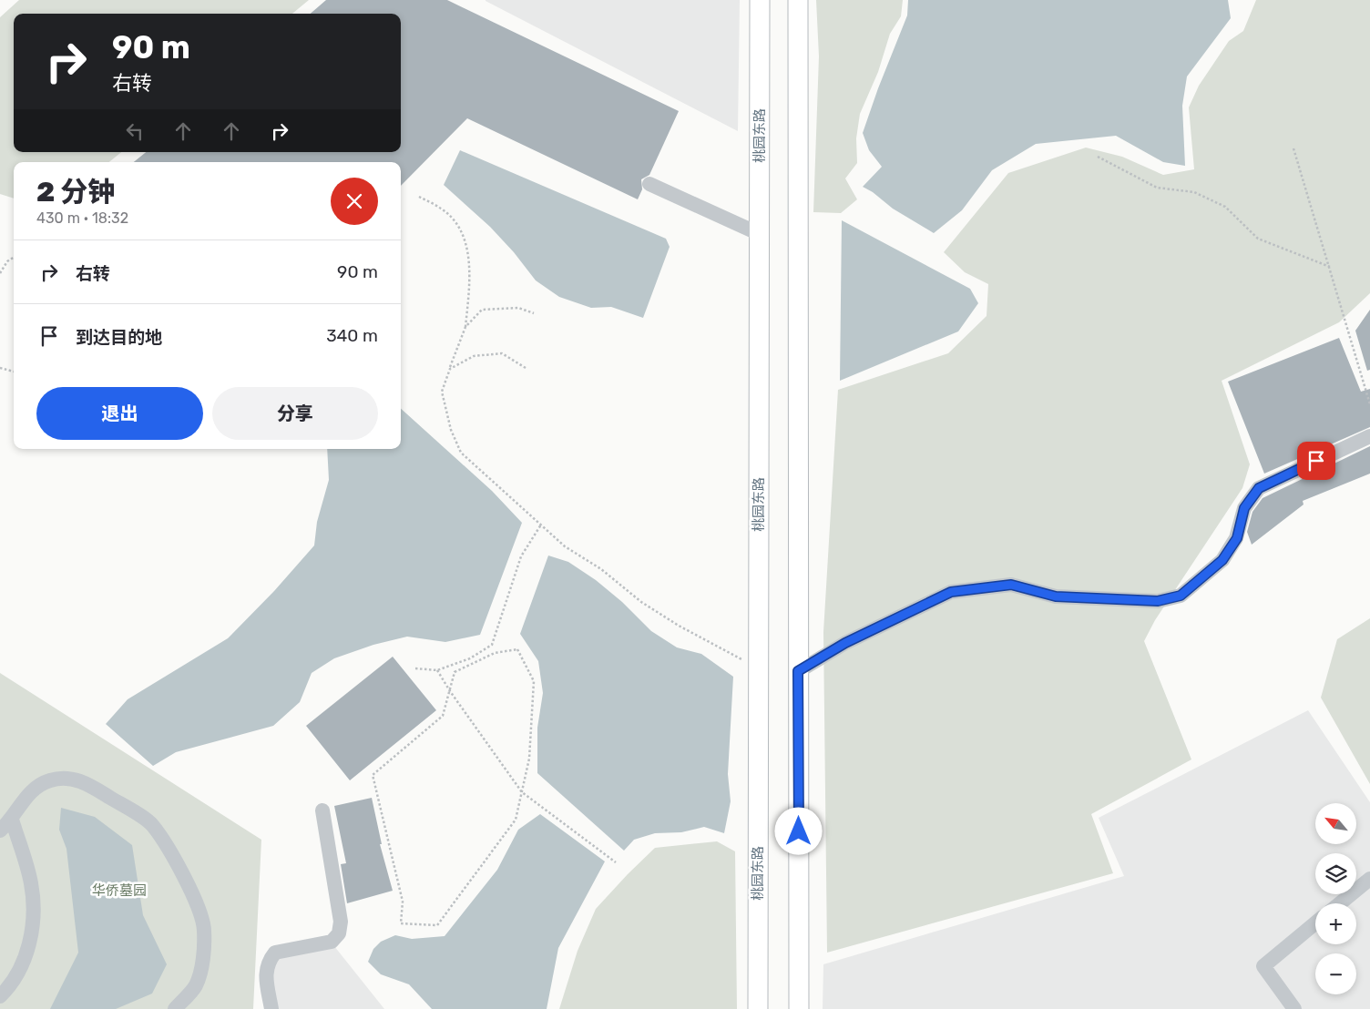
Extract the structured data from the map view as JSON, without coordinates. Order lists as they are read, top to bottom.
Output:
{
  "streets": {
    "main road": ["桃园东路"]
  },
  "parks": ["华侨墓园"],
  "north": "top left",
  "page": {
    "turn": ["90 m", "右转"],
    "heading": ["2 分钟", "430 m · 18:32"],
    "list": [
      {
        "name": "右转",
        "value": "90 m"
      },
      {
        "name": "到达目的地",
        "value": "340 m"
      }
    ],
    "buttons": ["退出", "分享"],
    "map_buttons": ["+", "−"]
  }
}
